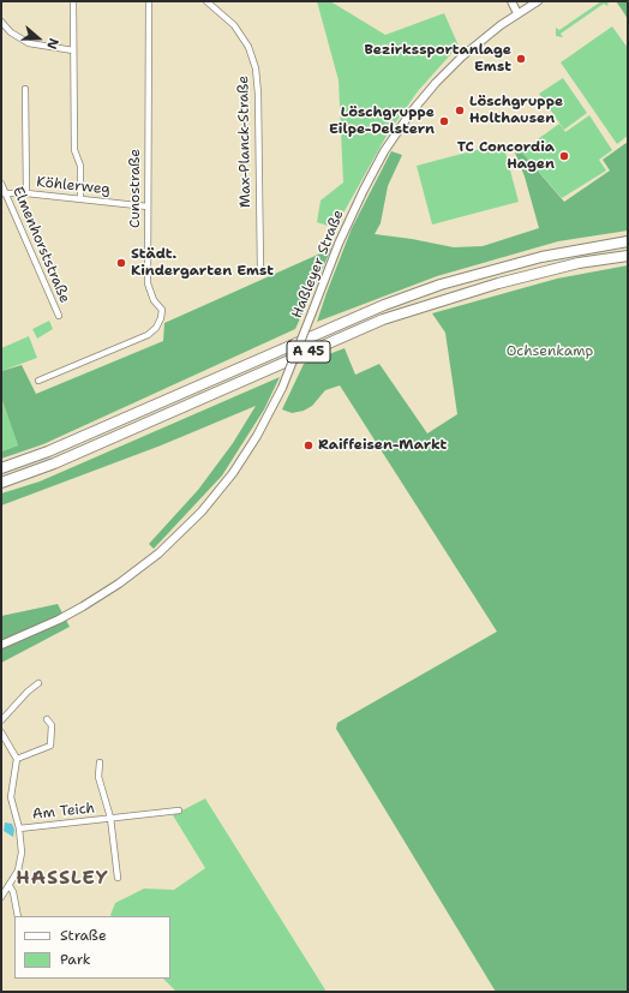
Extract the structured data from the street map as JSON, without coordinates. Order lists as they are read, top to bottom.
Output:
{
  "streets": {
    "highway": ["A 45"],
    "main road": ["Haßleyer Straße"],
    "street": [
      "Max-Planck-Straße",
      "Köhlerweg",
      "Cunostraße",
      "Elmenhorststraße",
      "Am Teich"
    ]
  },
  "crossings": [
    ["Köhlerweg", "Cunostraße"],
    ["Köhlerweg", "Elmenhorststraße"]
  ],
  "districts": ["HASSLEY"],
  "parks": ["Ochsenkamp"],
  "places": [
    "Bezirkssportanlage Emst",
    "Löschgruppe Holthausen",
    "Löschgruppe Eilpe-Delstern",
    "TC Concordia Hagen",
    "Städt. Kindergarten Emst",
    "Raiffeisen-Markt"
  ],
  "legend": ["Straße", "Park"],
  "north": "right"
}
